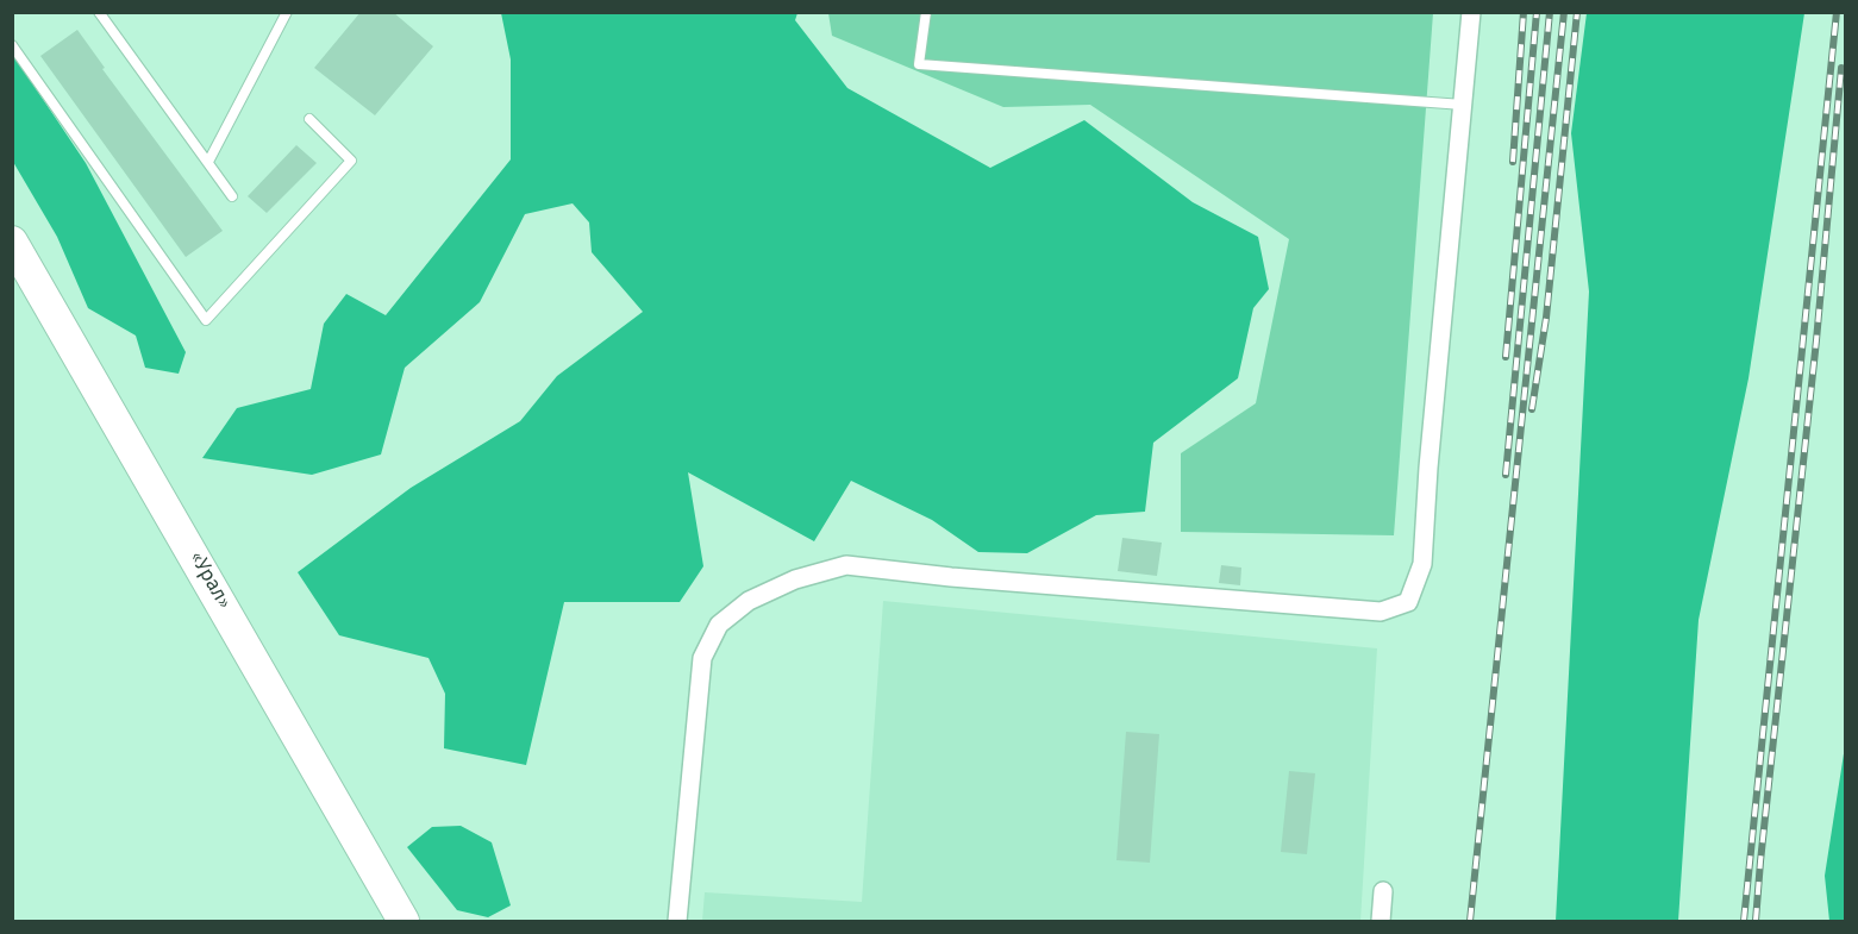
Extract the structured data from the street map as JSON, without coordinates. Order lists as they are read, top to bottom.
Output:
{
  "streets": {
    "highway": ["«Урал»"]
  }
}
